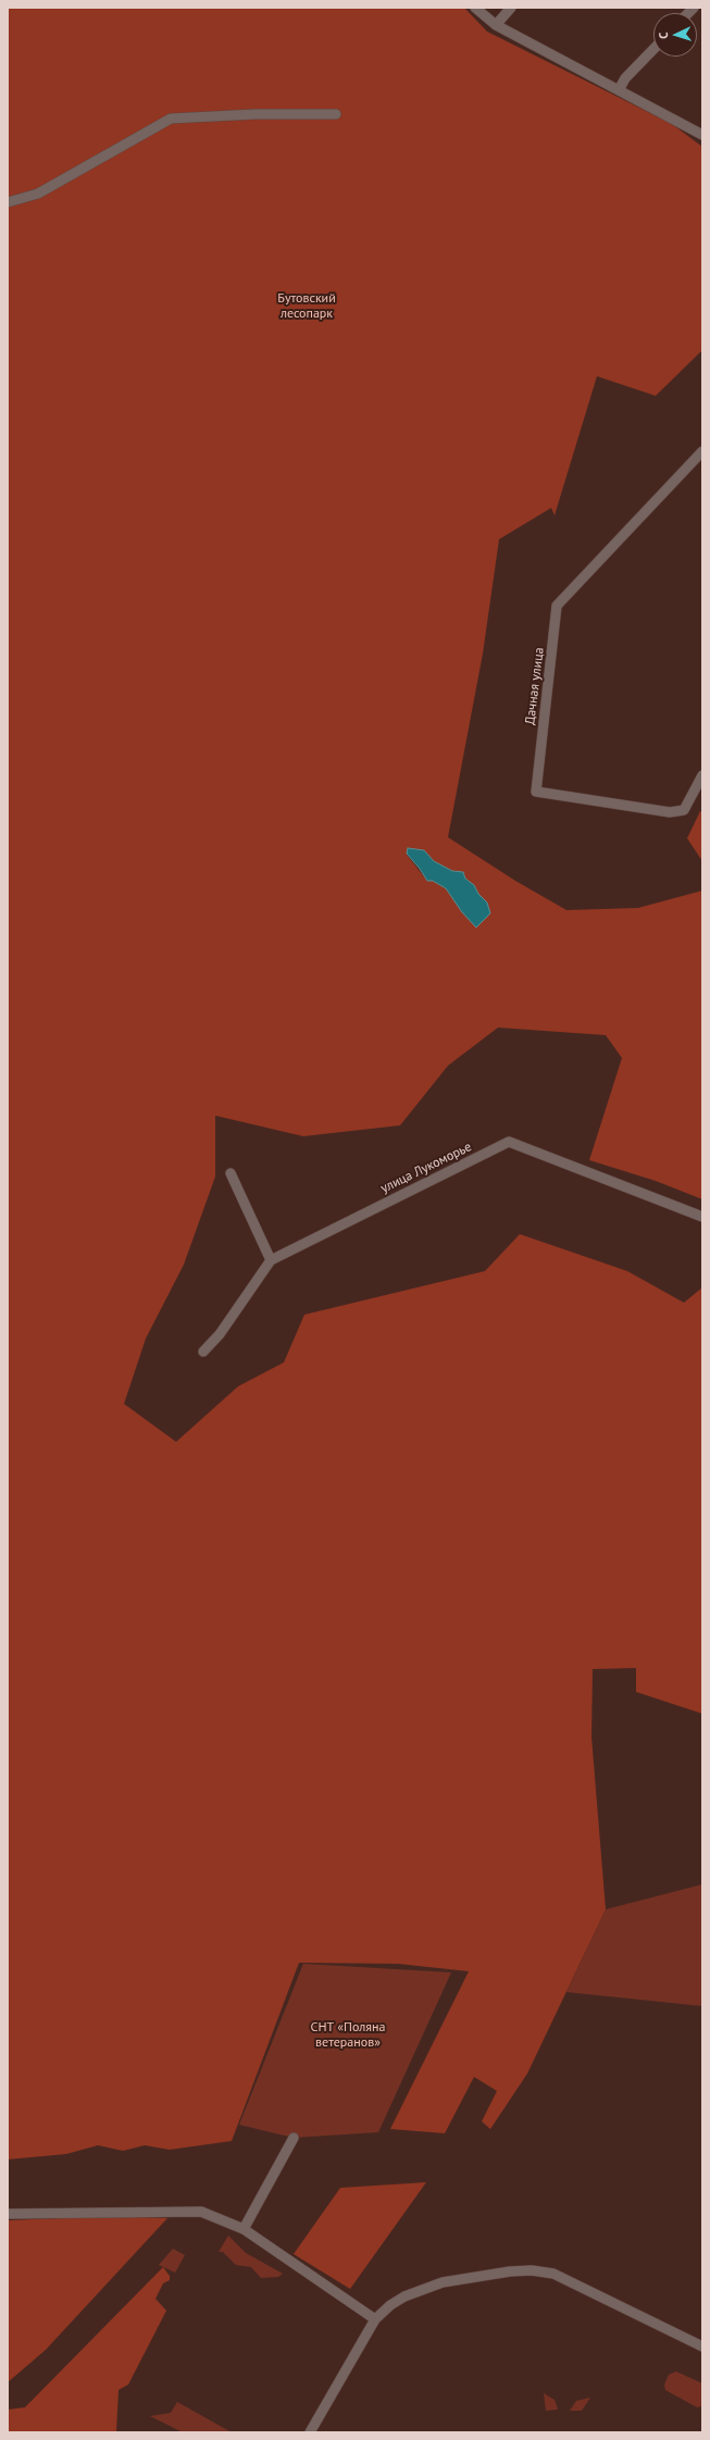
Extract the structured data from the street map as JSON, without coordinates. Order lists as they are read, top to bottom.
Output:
{
  "streets": {
    "street": ["Дачная улица", "улица Лукоморье"]
  },
  "parks": ["Бутовский лесопарк", "СНТ «Поляна ветеранов»"],
  "north": "left"
}
